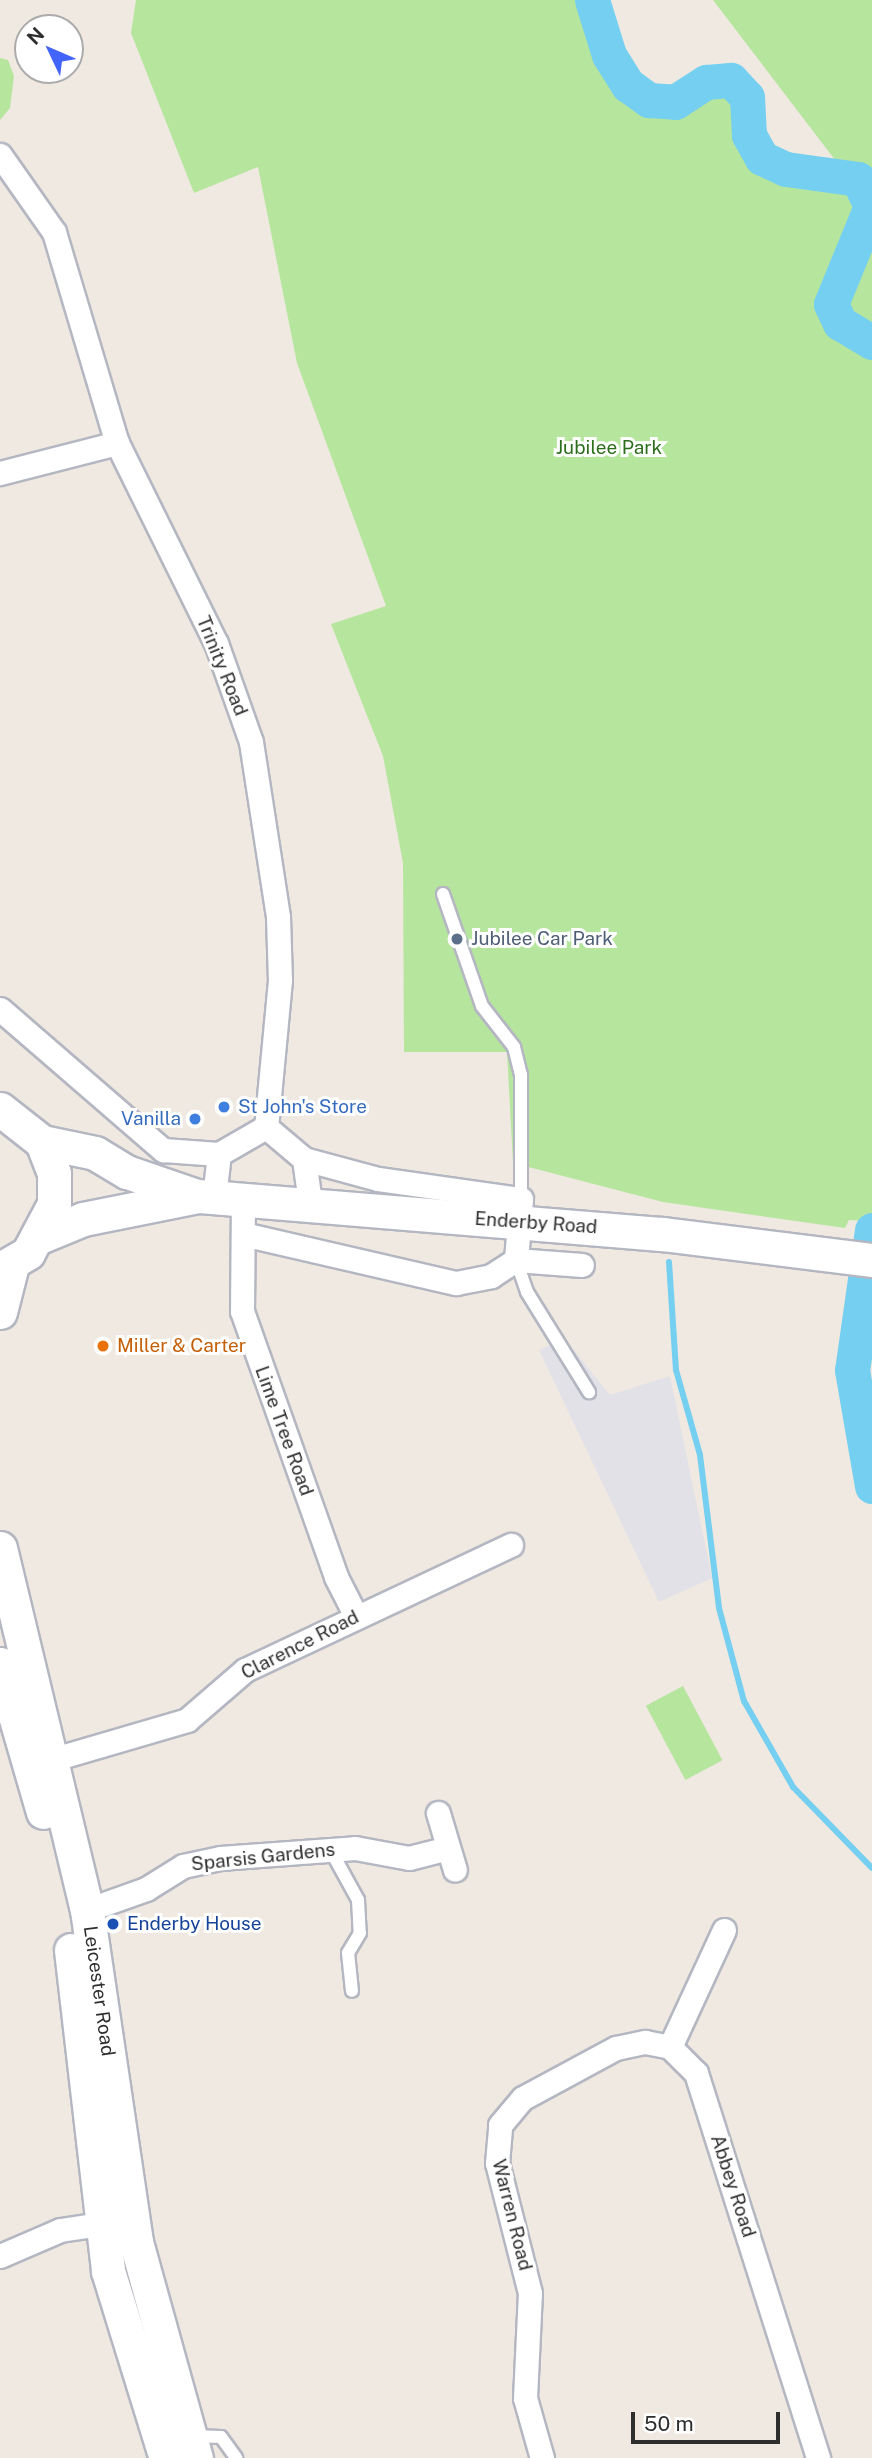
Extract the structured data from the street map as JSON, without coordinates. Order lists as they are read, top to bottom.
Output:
{
  "streets": {
    "main road": ["Enderby Road", "Leicester Road"],
    "street": [
      "Trinity Road",
      "Lime Tree Road",
      "Clarence Road",
      "Sparsis Gardens",
      "Abbey Road",
      "Warren Road"
    ]
  },
  "crossings": [
    ["Enderby Road", "Lime Tree Road"],
    ["Lime Tree Road", "Clarence Road"],
    ["Clarence Road", "Leicester Road"],
    ["Sparsis Gardens", "Leicester Road"],
    ["Abbey Road", "Warren Road"]
  ],
  "parks": ["Jubilee Park"],
  "places": [
    "Jubilee Car Park",
    "St John's Store",
    "Vanilla",
    "Miller & Carter",
    "Enderby House"
  ],
  "scale_bar": "50 m",
  "north": "top left"
}
